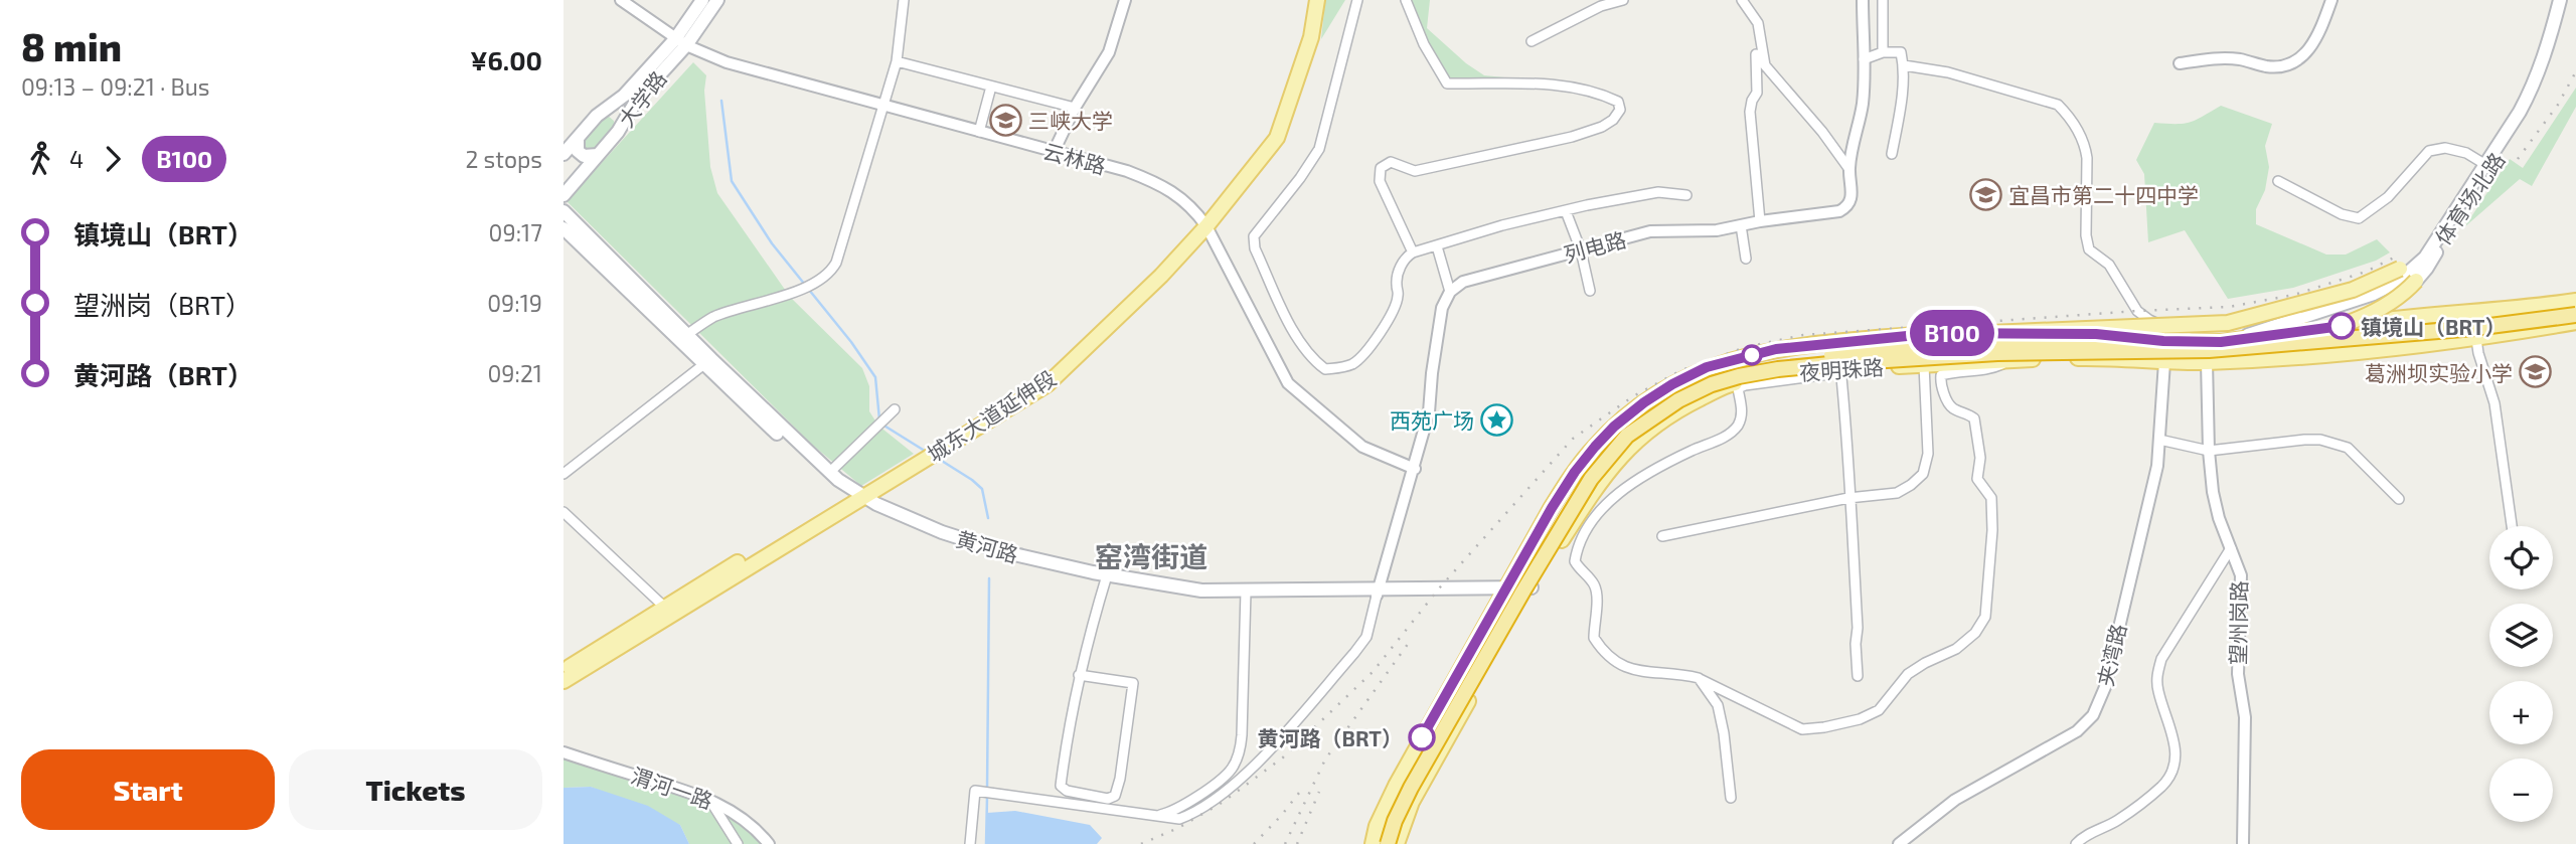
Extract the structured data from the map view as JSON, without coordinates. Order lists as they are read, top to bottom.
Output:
{
  "streets": {
    "main road": [
      "大学路",
      "体育场北路",
      "夜明珠路",
      "城东大道延伸段",
      "黄河路"
    ],
    "street": [
      "云林路",
      "列电路",
      "望州岗路",
      "夹湾路",
      "渭河一路"
    ]
  },
  "crossings": [
    ["大学路", "云林路"],
    ["云林路", "城东大道延伸段"],
    ["体育场北路", "夜明珠路"],
    ["夜明珠路", "黄河路"],
    ["夜明珠路", "望州岗路"],
    ["夜明珠路", "夹湾路"],
    ["城东大道延伸段", "黄河路"]
  ],
  "districts": ["窑湾街道"],
  "places": {
    "school or university": ["三峡大学", "宜昌市第二十四中学", "葛洲坝实验小学"],
    "other": ["镇境山（BRT）", "黄河路（BRT）"],
    "place": ["西苑广场"]
  },
  "lines": ["bus line B100"],
  "page": {
    "heading": ["8 min", "09:13 – 09:21 · Bus", "¥6.00"],
    "on_map": "B100",
    "legs": ["4", "B100", "2 stops"],
    "list": [
      {
        "name": "镇境山（BRT）",
        "value": "09:17"
      },
      {
        "name": "望洲岗（BRT）",
        "value": "09:19"
      },
      {
        "name": "黄河路（BRT）",
        "value": "09:21"
      }
    ],
    "map_buttons": ["+", "−"],
    "buttons": ["Start", "Tickets"]
  }
}
